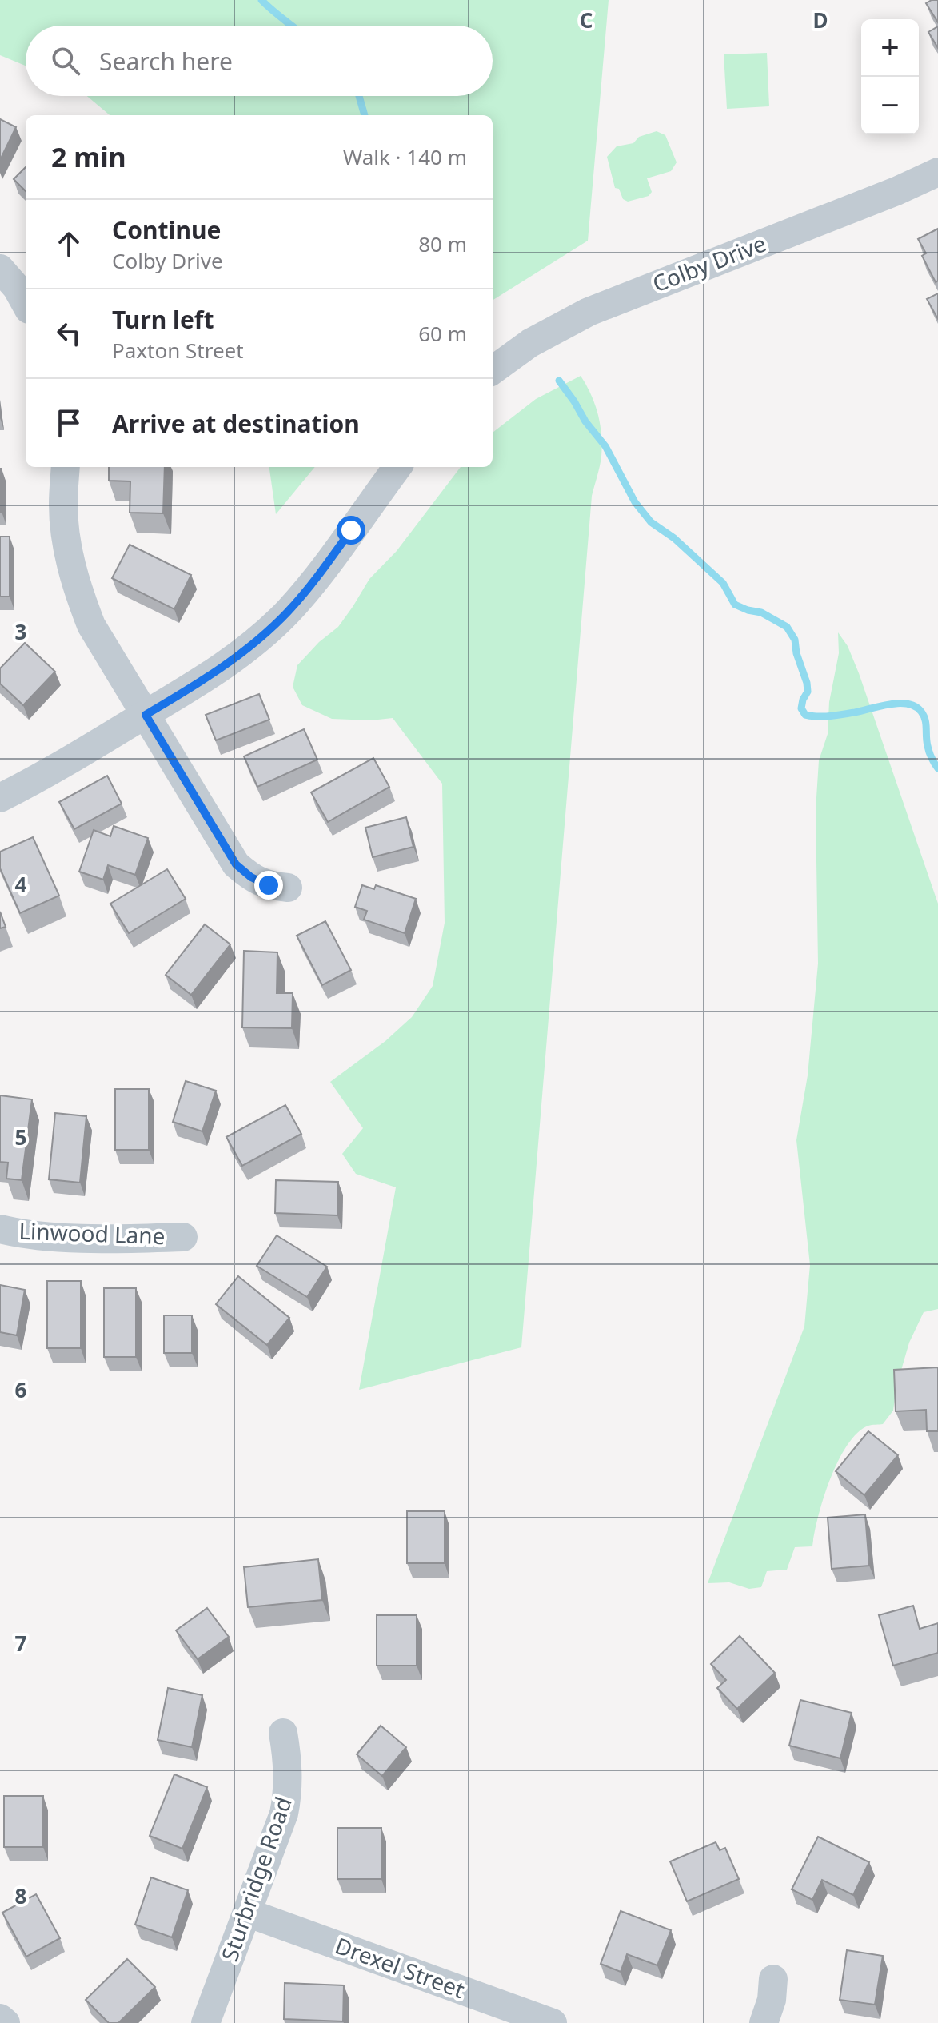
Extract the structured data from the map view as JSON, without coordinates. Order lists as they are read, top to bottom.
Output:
{
  "streets": {
    "street": [
      "Colby Drive",
      "Linwood Lane",
      "Sturbridge Road",
      "Drexel Street"
    ]
  },
  "crossings": [
    ["Sturbridge Road", "Drexel Street"]
  ],
  "page": {
    "map_buttons": ["+", "−"],
    "search": "Search here",
    "heading": ["2 min", "Walk · 140 m"],
    "list": [
      ["Continue", "Colby Drive", "80 m"],
      ["Turn left", "Paxton Street", "60 m"],
      "Arrive at destination"
    ]
  },
  "grid": {
    "columns": ["C", "D"],
    "rows": [
      "3",
      "4",
      "5",
      "6",
      "7",
      "8"
    ]
  }
}
